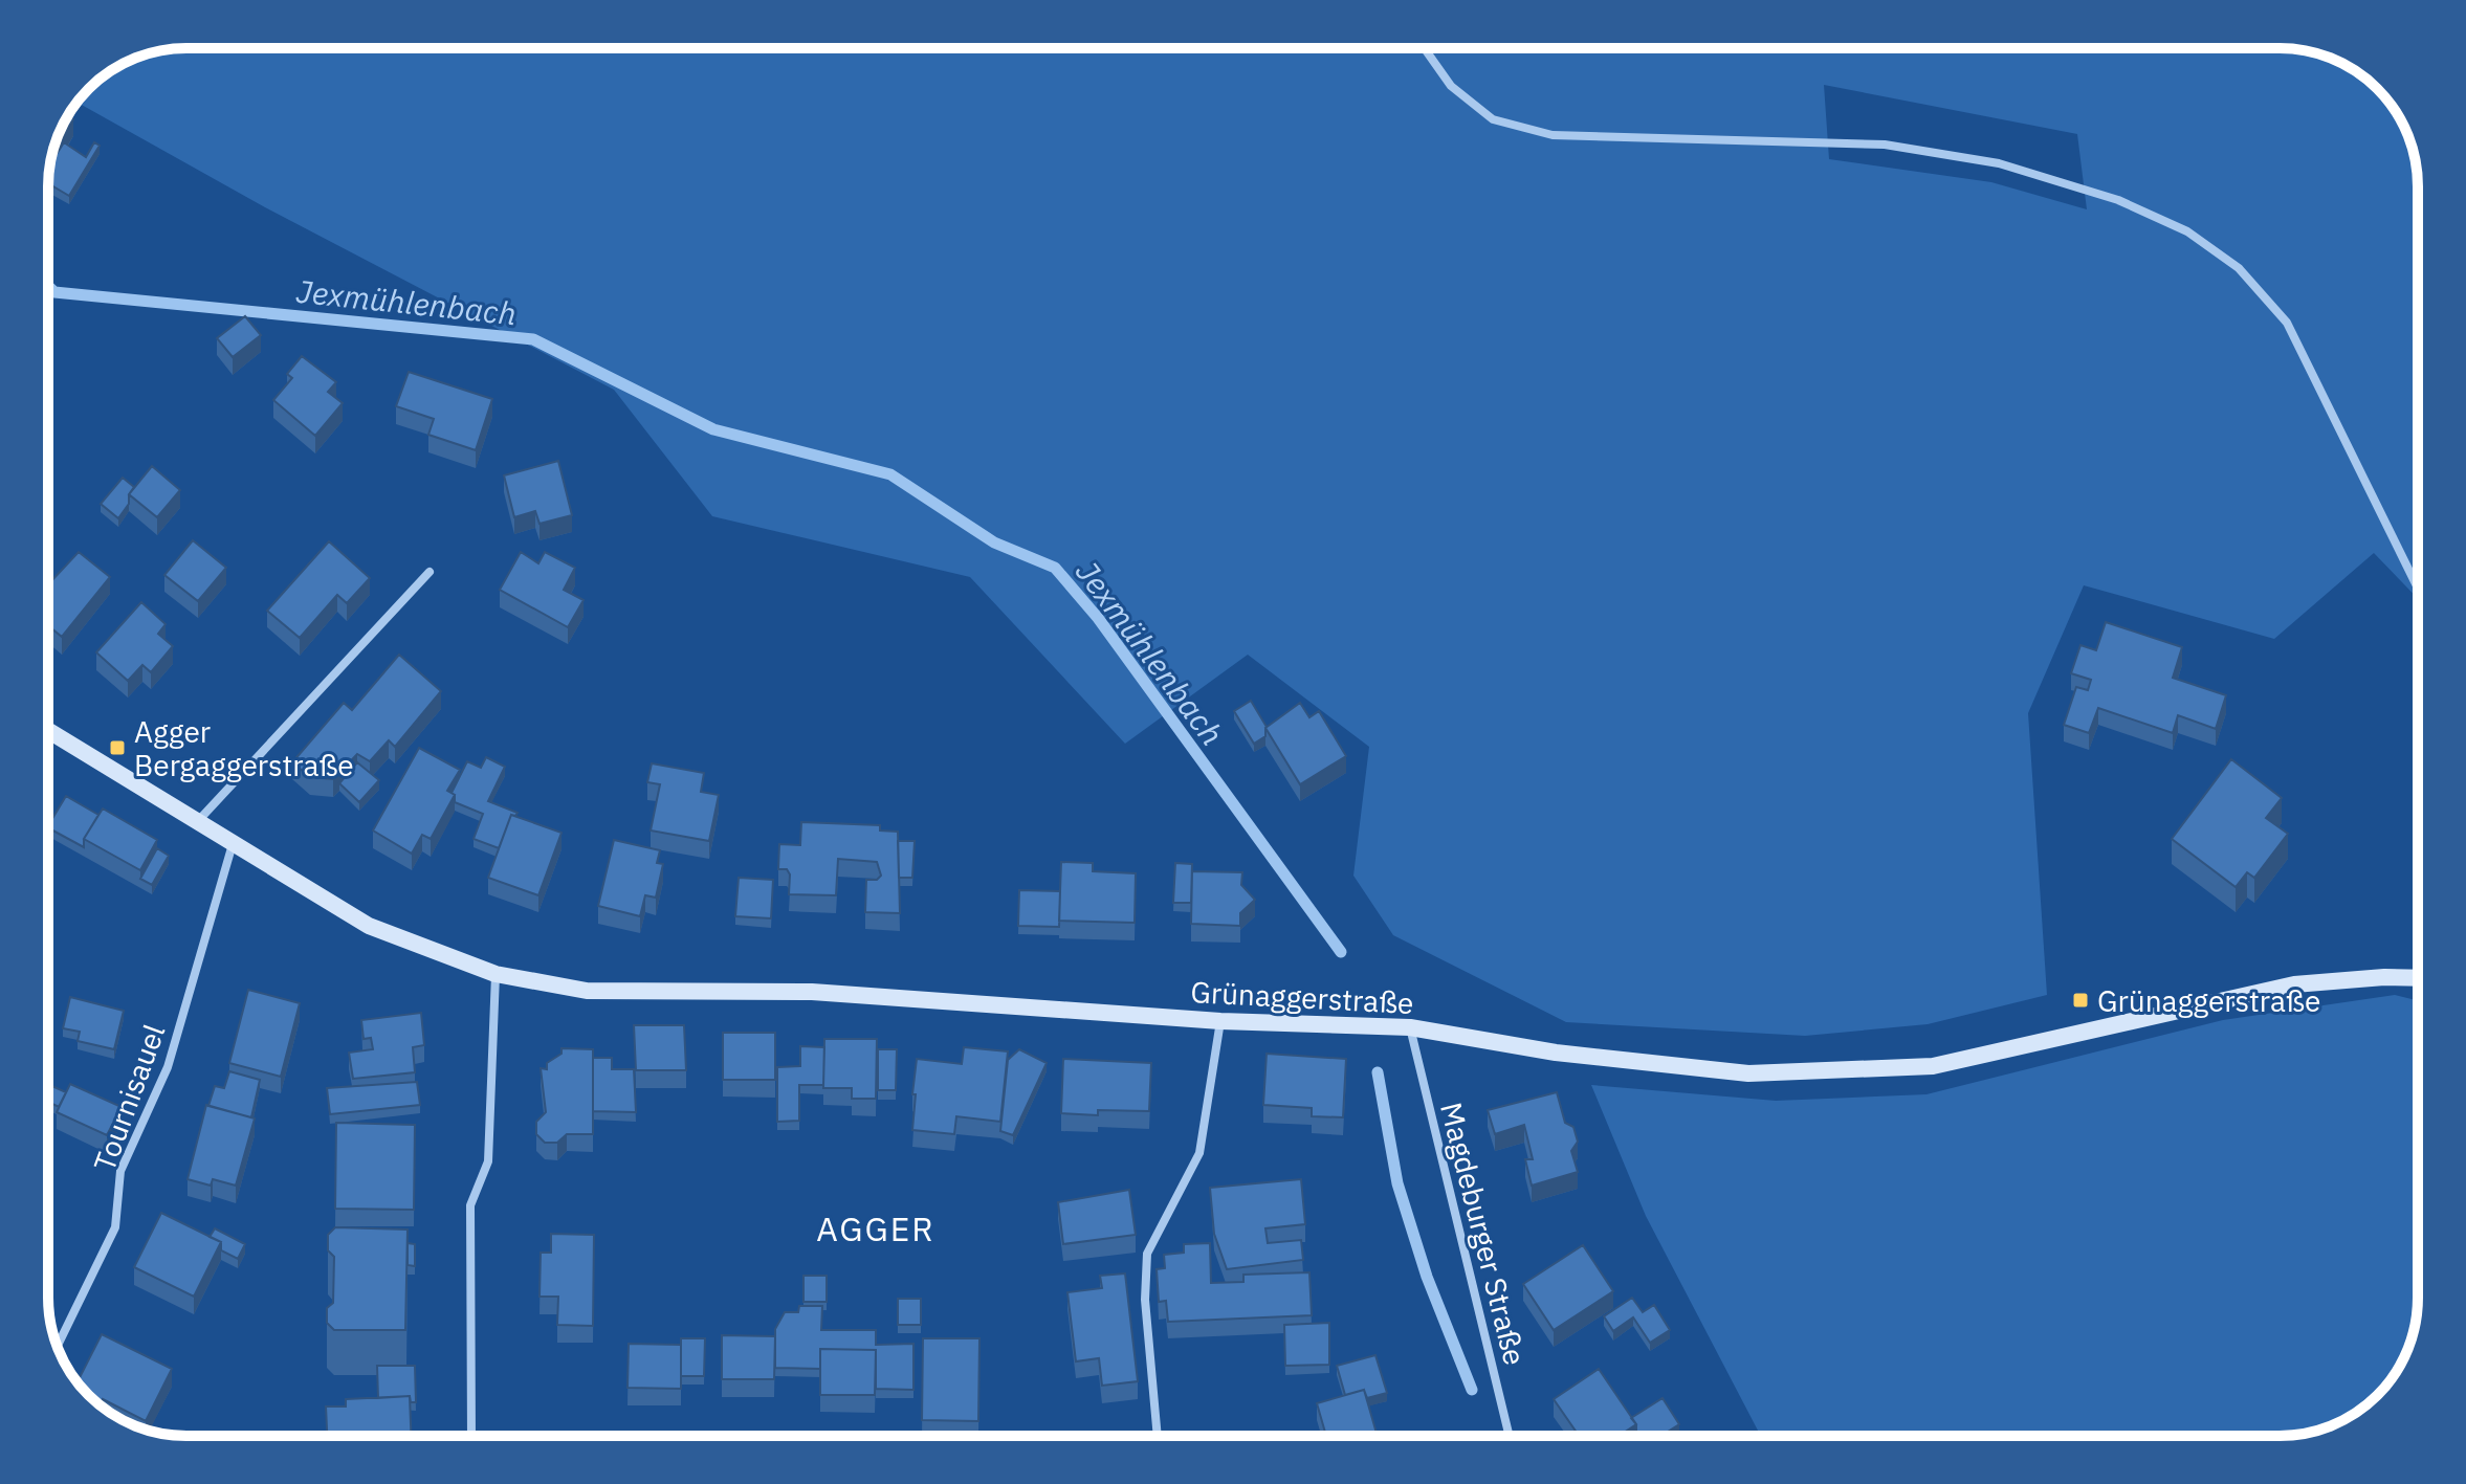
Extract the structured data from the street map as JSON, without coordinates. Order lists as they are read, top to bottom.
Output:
{
  "streets": {
    "street": ["Grünaggerstraße", "Tournisauel", "Magdeburger Straße"]
  },
  "crossings": [
    ["Grünaggerstraße", "Tournisauel"],
    ["Grünaggerstraße", "Magdeburger Straße"]
  ],
  "districts": ["AGGER"],
  "water": ["Jexmühlenbach"],
  "places": {
    "transit": ["Agger Bergaggerstraße", "Grünaggerstraße"]
  }
}
